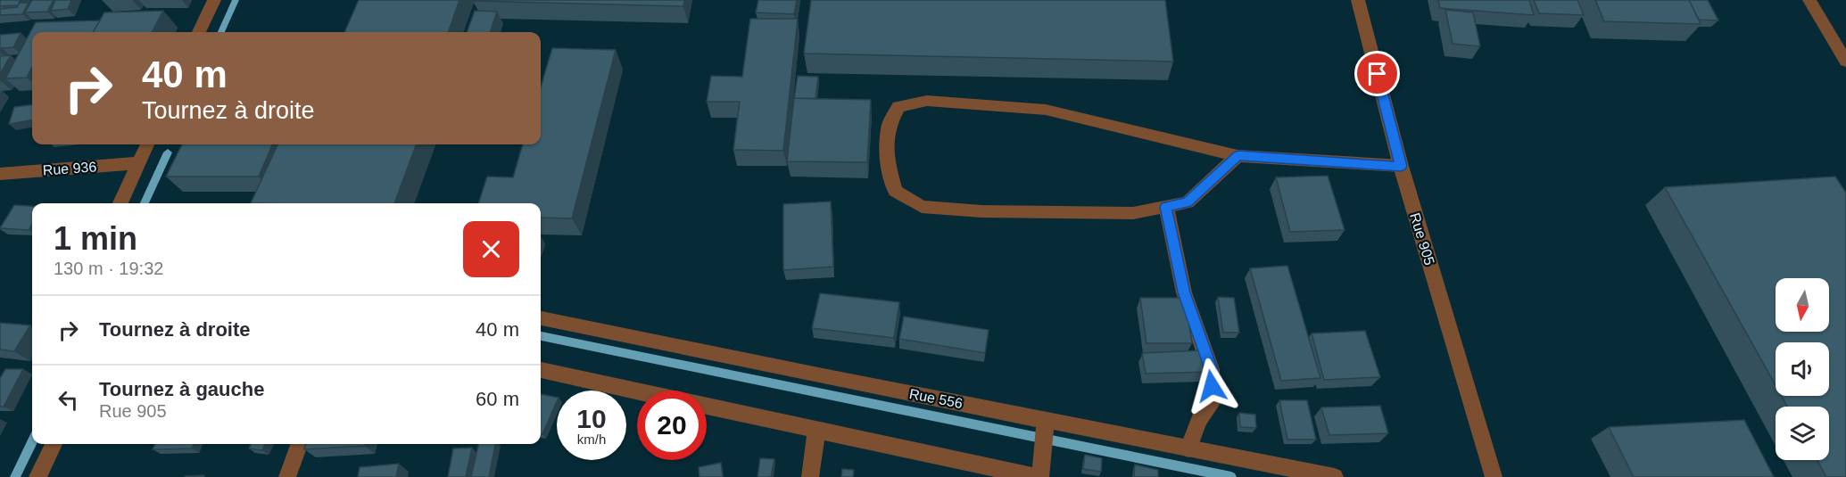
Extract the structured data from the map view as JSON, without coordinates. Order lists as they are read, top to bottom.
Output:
{
  "streets": {
    "street": ["Rue 936", "Rue 905", "Rue 556"]
  },
  "north": "bottom",
  "page": {
    "turn": ["40 m", "Tournez à droite"],
    "heading": ["1 min", "130 m · 19:32"],
    "list": [
      {
        "name": "Tournez à droite",
        "value": "40 m"
      },
      {
        "name": "Tournez à gauche",
        "note": "Rue 905",
        "value": "60 m"
      }
    ],
    "speed": "10 km/h",
    "limit": "20"
  }
}
